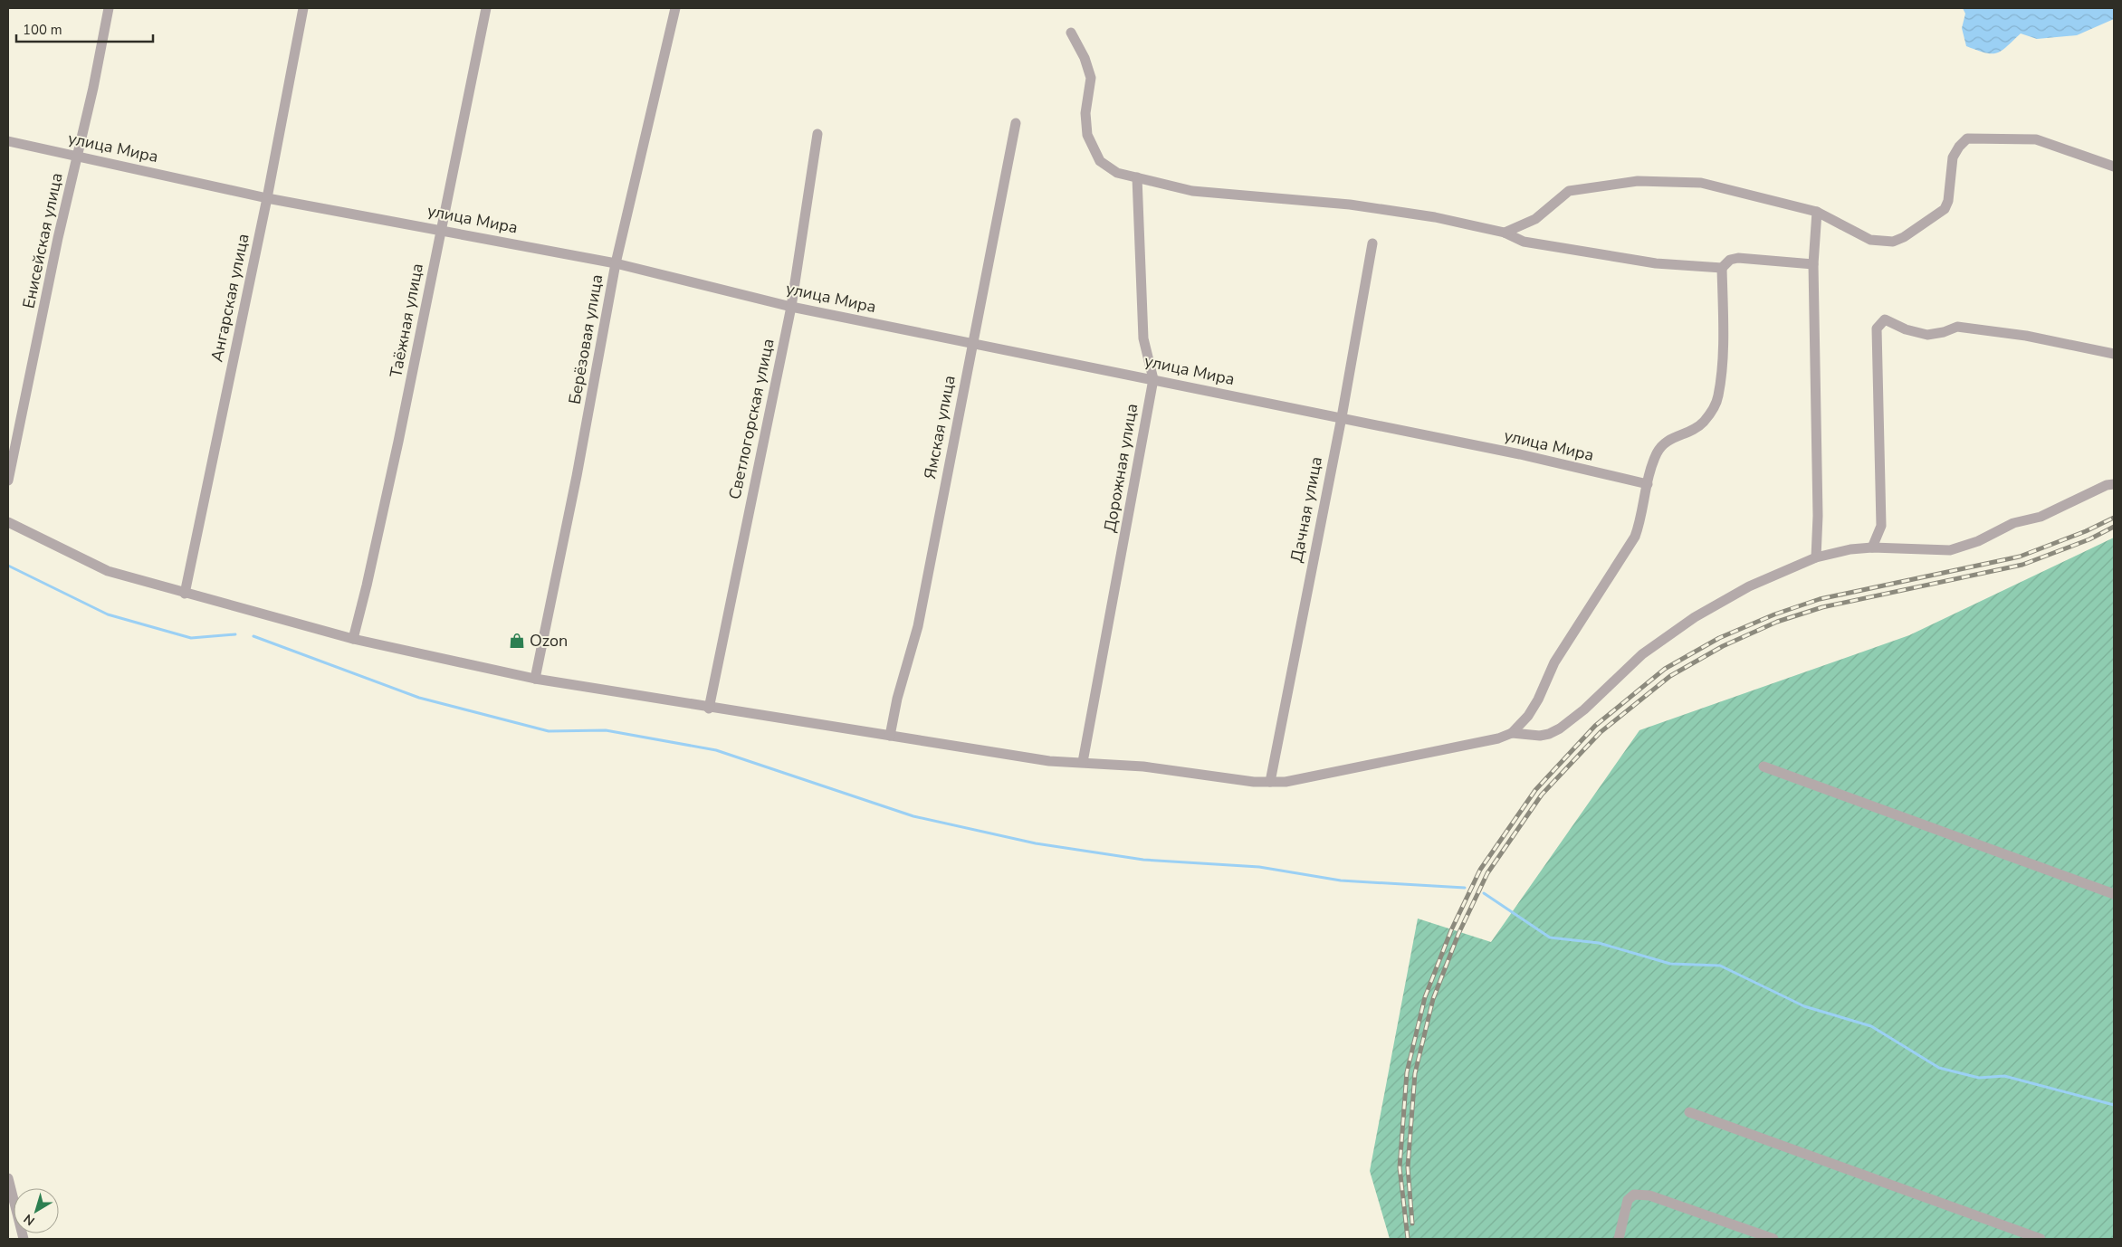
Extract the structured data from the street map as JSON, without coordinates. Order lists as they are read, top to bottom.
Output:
{
  "streets": {
    "street": [
      "улица Мира",
      "Енисейская улица",
      "Ангарская улица",
      "Таёжная улица",
      "Берёзовая улица",
      "Светлогорская улица",
      "Ямская улица",
      "Дорожная улица",
      "Дачная улица"
    ]
  },
  "crossings": [
    ["улица Мира", "Енисейская улица"],
    ["улица Мира", "Ангарская улица"],
    ["улица Мира", "Таёжная улица"],
    ["улица Мира", "Берёзовая улица"],
    ["улица Мира", "Светлогорская улица"],
    ["улица Мира", "Ямская улица"],
    ["улица Мира", "Дорожная улица"],
    ["улица Мира", "Дачная улица"]
  ],
  "places": {
    "shop": ["Ozon"]
  },
  "scale_bar": "100 m",
  "north": "bottom left"
}
